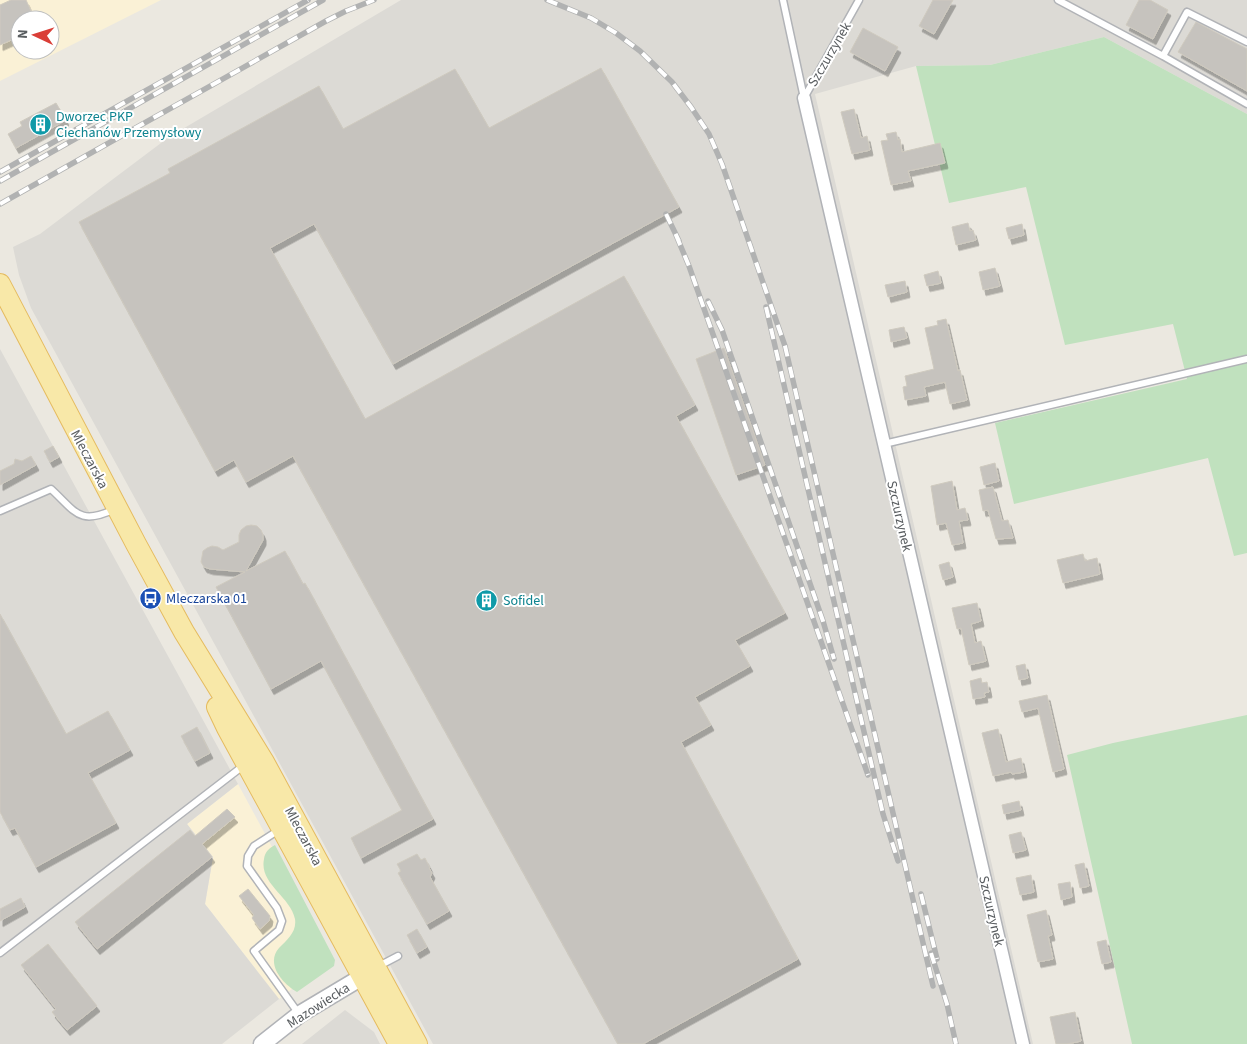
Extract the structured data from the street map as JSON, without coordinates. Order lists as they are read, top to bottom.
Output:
{
  "streets": {
    "main road": ["Mleczarska"],
    "street": ["Szczurzynek", "Mazowiecka"]
  },
  "crossings": [
    ["Mleczarska", "Mazowiecka"]
  ],
  "places": {
    "building": ["Dworzec PKP Ciechanów Przemysłowy", "Sofidel"],
    "bus stop": ["Mleczarska 01"]
  },
  "north": "left"
}
